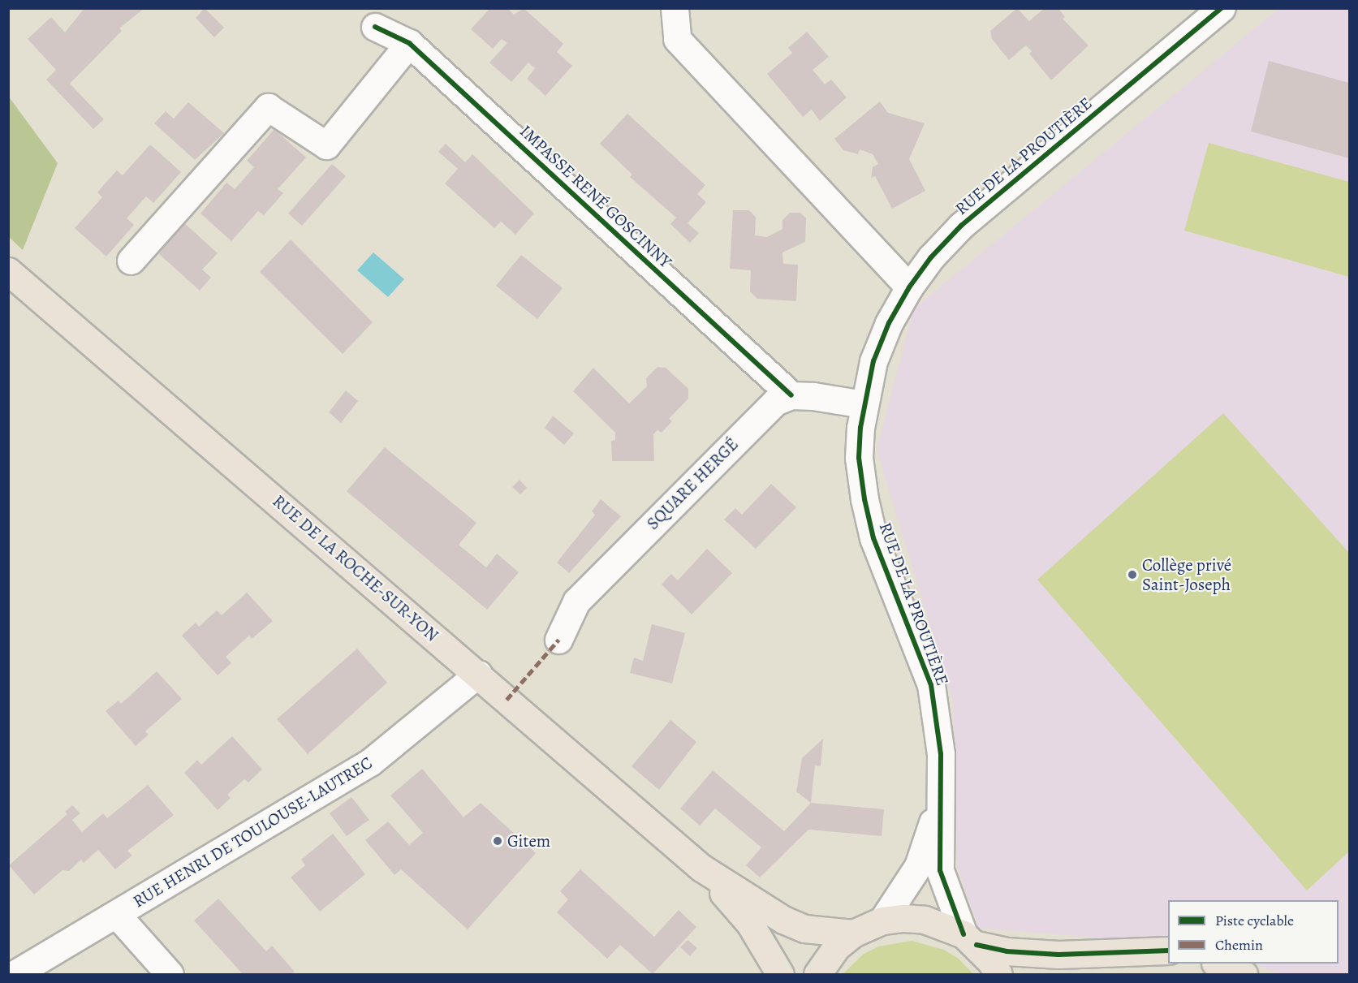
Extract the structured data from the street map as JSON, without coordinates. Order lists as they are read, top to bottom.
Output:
{
  "streets": {
    "main road": ["RUE DE LA ROCHE-SUR-YON"],
    "street": [
      "RUE DE LA PROUTIÈRE",
      "IMPASSE RENÉ GOSCINNY",
      "SQUARE HERGÉ",
      "RUE HENRI DE TOULOUSE-LAUTREC"
    ]
  },
  "crossings": [
    ["IMPASSE RENÉ GOSCINNY", "SQUARE HERGÉ"],
    ["RUE DE LA ROCHE-SUR-YON", "RUE HENRI DE TOULOUSE-LAUTREC"]
  ],
  "places": ["Collège privé Saint-Joseph", "Gitem"],
  "legend": ["Piste cyclable", "Chemin"]
}
